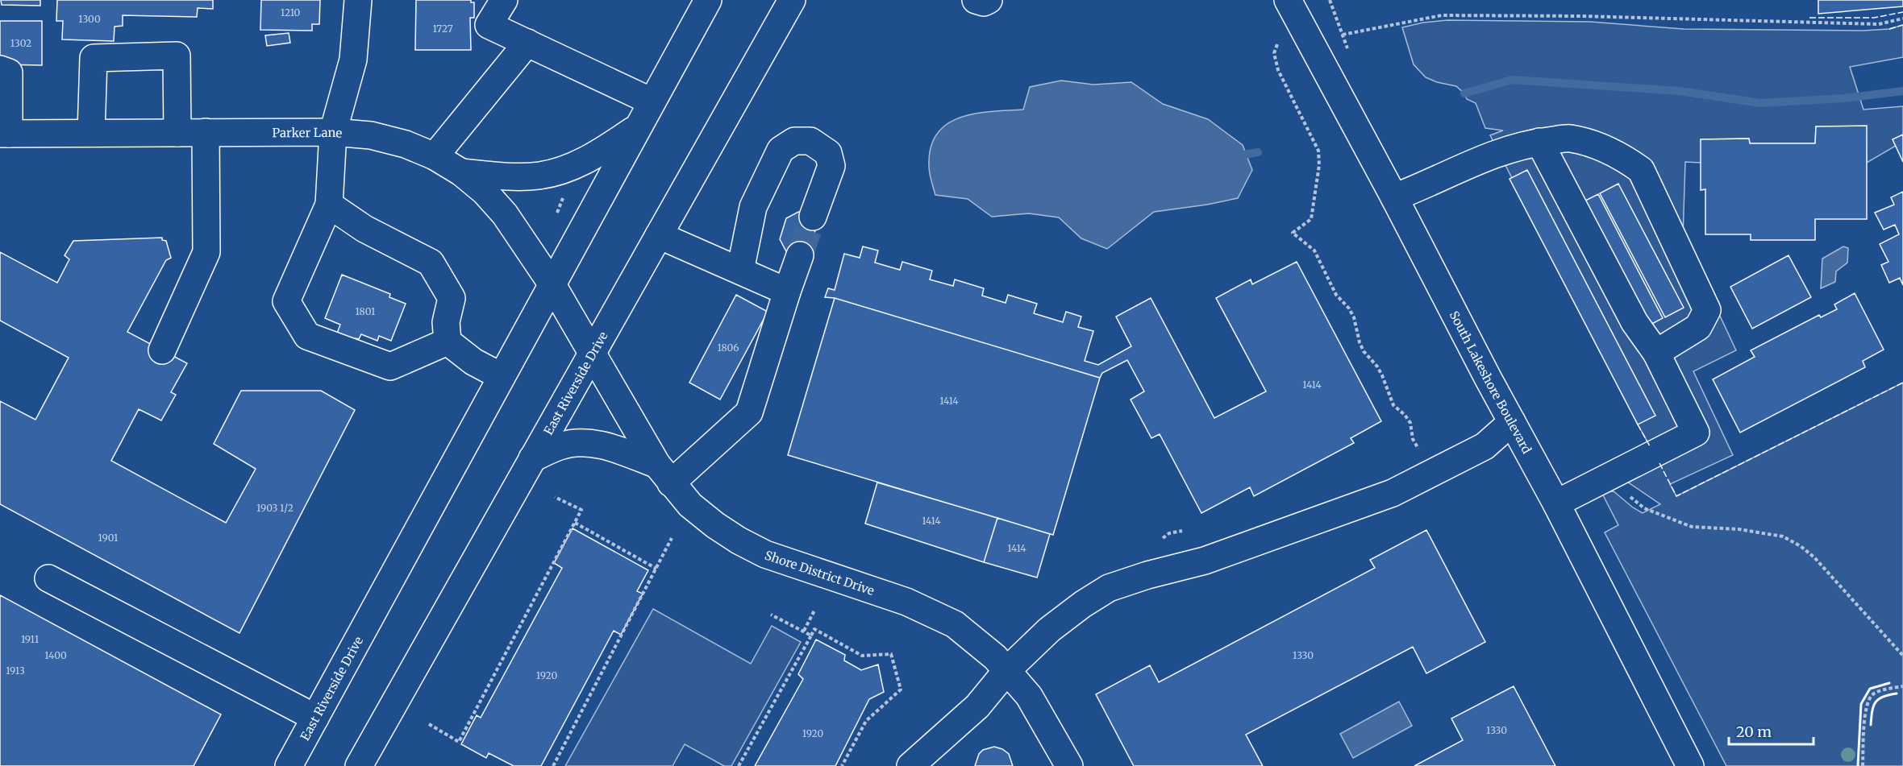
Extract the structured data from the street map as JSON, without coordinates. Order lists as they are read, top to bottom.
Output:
{
  "streets": {
    "main road": [
      "Parker Lane",
      "South Lakeshore Boulevard",
      "East Riverside Drive",
      "Shore District Drive"
    ]
  },
  "crossings": [
    ["Parker Lane", "East Riverside Drive"],
    ["Parker Lane", "Shore District Drive"],
    ["East Riverside Drive", "Shore District Drive"]
  ],
  "house_numbers": [
    "1210",
    "1300",
    "1727",
    "1302",
    "1801",
    "1806",
    "1414",
    "1414",
    "1903 1/2",
    "1414",
    "1901",
    "1414",
    "1911",
    "1400",
    "1330",
    "1913",
    "1920",
    "1330",
    "1920"
  ],
  "scale_bar": "20 m"
}
